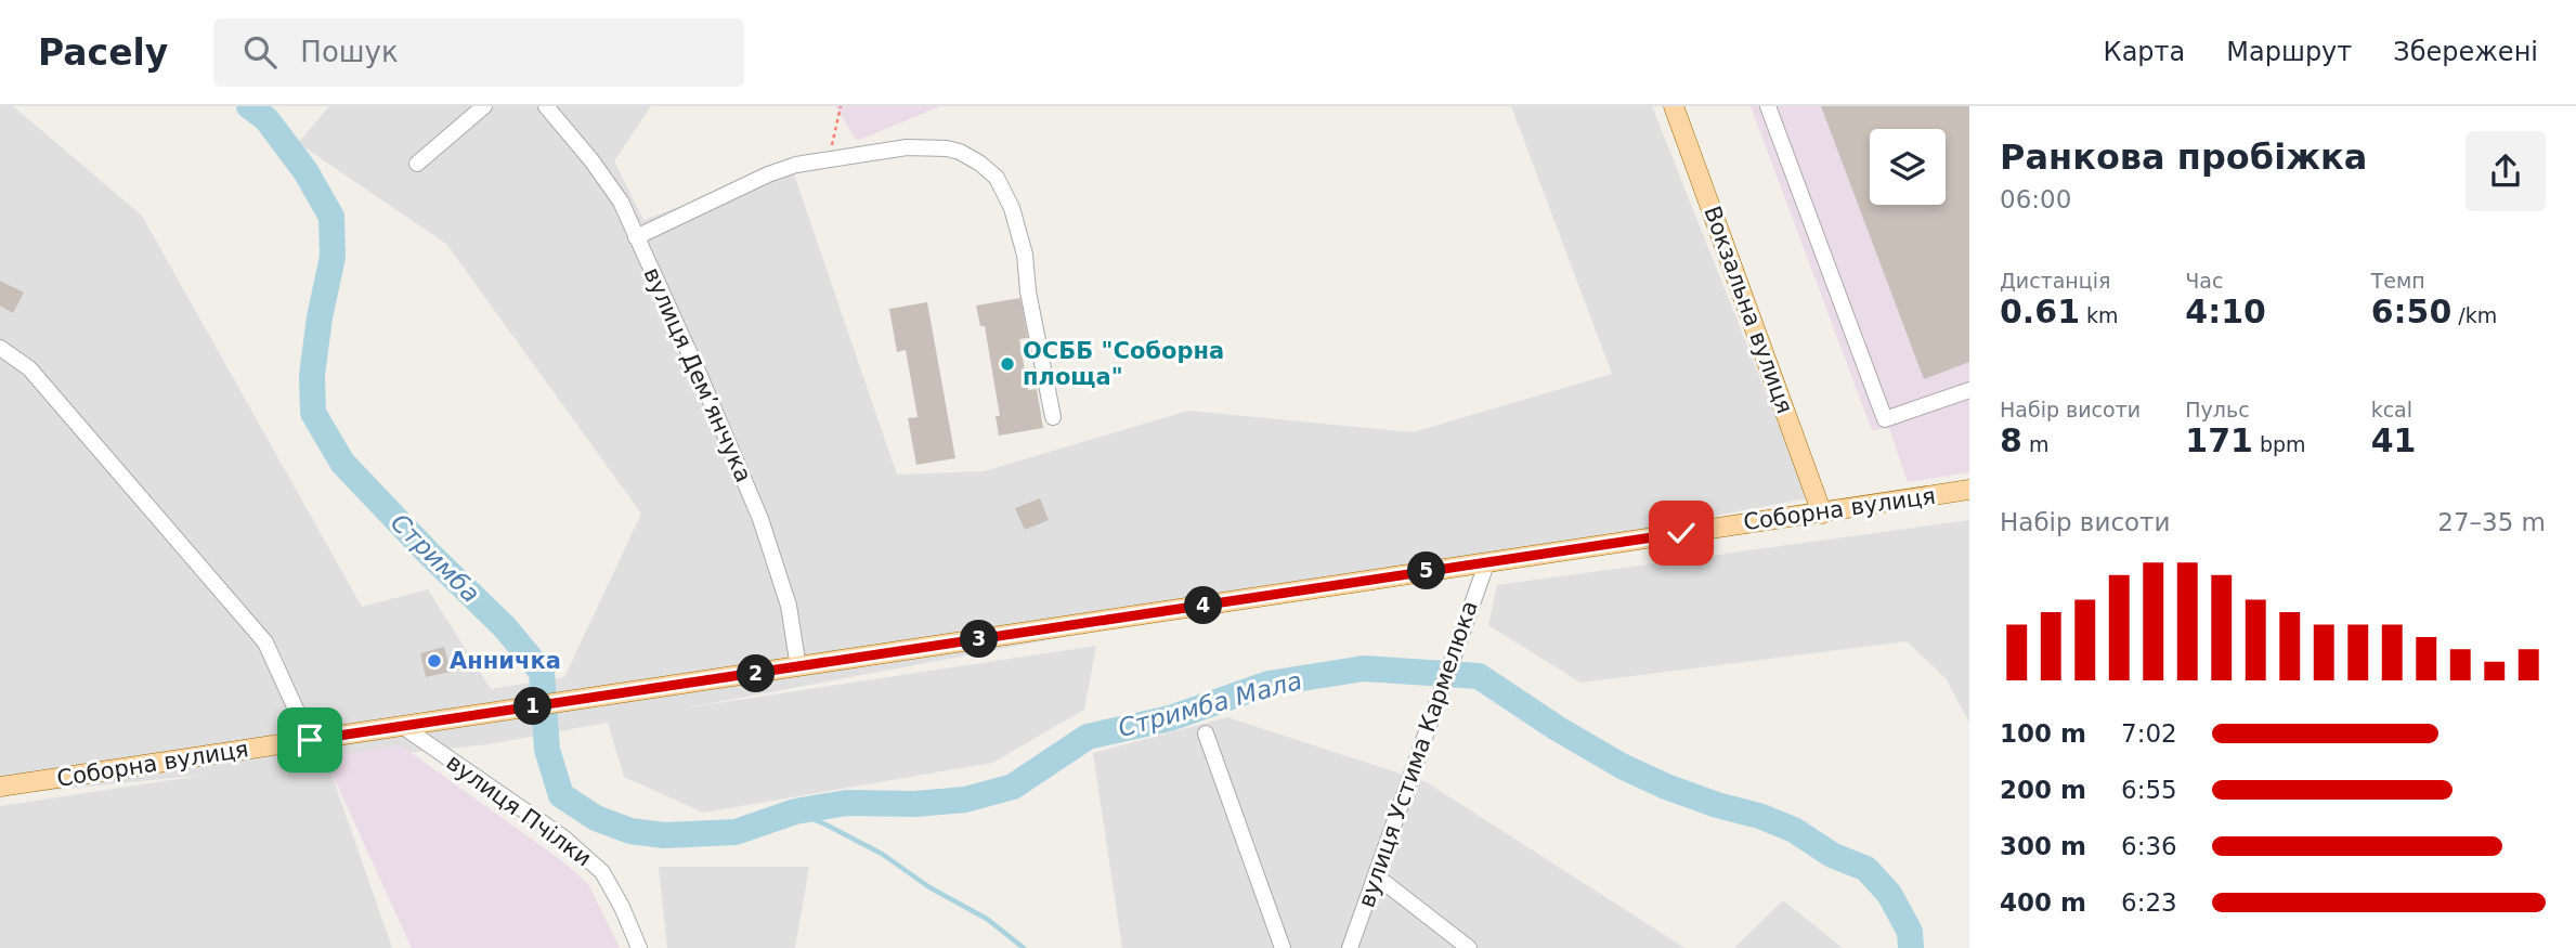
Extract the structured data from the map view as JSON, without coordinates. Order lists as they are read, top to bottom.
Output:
{
  "streets": {
    "main road": ["Вокзальна вулиця", "Соборна вулиця"],
    "street": ["вулиця Демʼянчука", "вулиця Устима Кармелюка", "вулиця Пчілки"]
  },
  "crossings": [
    ["Вокзальна вулиця", "Соборна вулиця"],
    ["вулиця Демʼянчука", "Соборна вулиця"],
    ["Соборна вулиця", "вулиця Устима Кармелюка"],
    ["Соборна вулиця", "вулиця Пчілки"]
  ],
  "water": ["Стримба", "Стримба Мала"],
  "places": ["ОСББ \"Соборна площа\"", "Анничка"],
  "page": {
    "header": "Pacely",
    "search": "Пошук",
    "nav": ["Карта", "Маршрут", "Збережені"],
    "heading": ["Ранкова пробіжка", "06:00"],
    "stats": [
      ["Дистанція", "0.61 km"],
      ["Час", "4:10"],
      ["Темп", "6:50 /km"],
      ["Набір висоти", "8 m"],
      ["Пульс", "171 bpm"],
      ["kcal", "41"]
    ],
    "chart": ["Набір висоти", "27–35 m"],
    "pins": [
      "5",
      "4",
      "3",
      "2",
      "1"
    ],
    "list": [
      {
        "name": "100 m",
        "note": "7:02"
      },
      {
        "name": "200 m",
        "note": "6:55"
      },
      {
        "name": "300 m",
        "note": "6:36"
      },
      {
        "name": "400 m",
        "note": "6:23"
      }
    ]
  }
}
